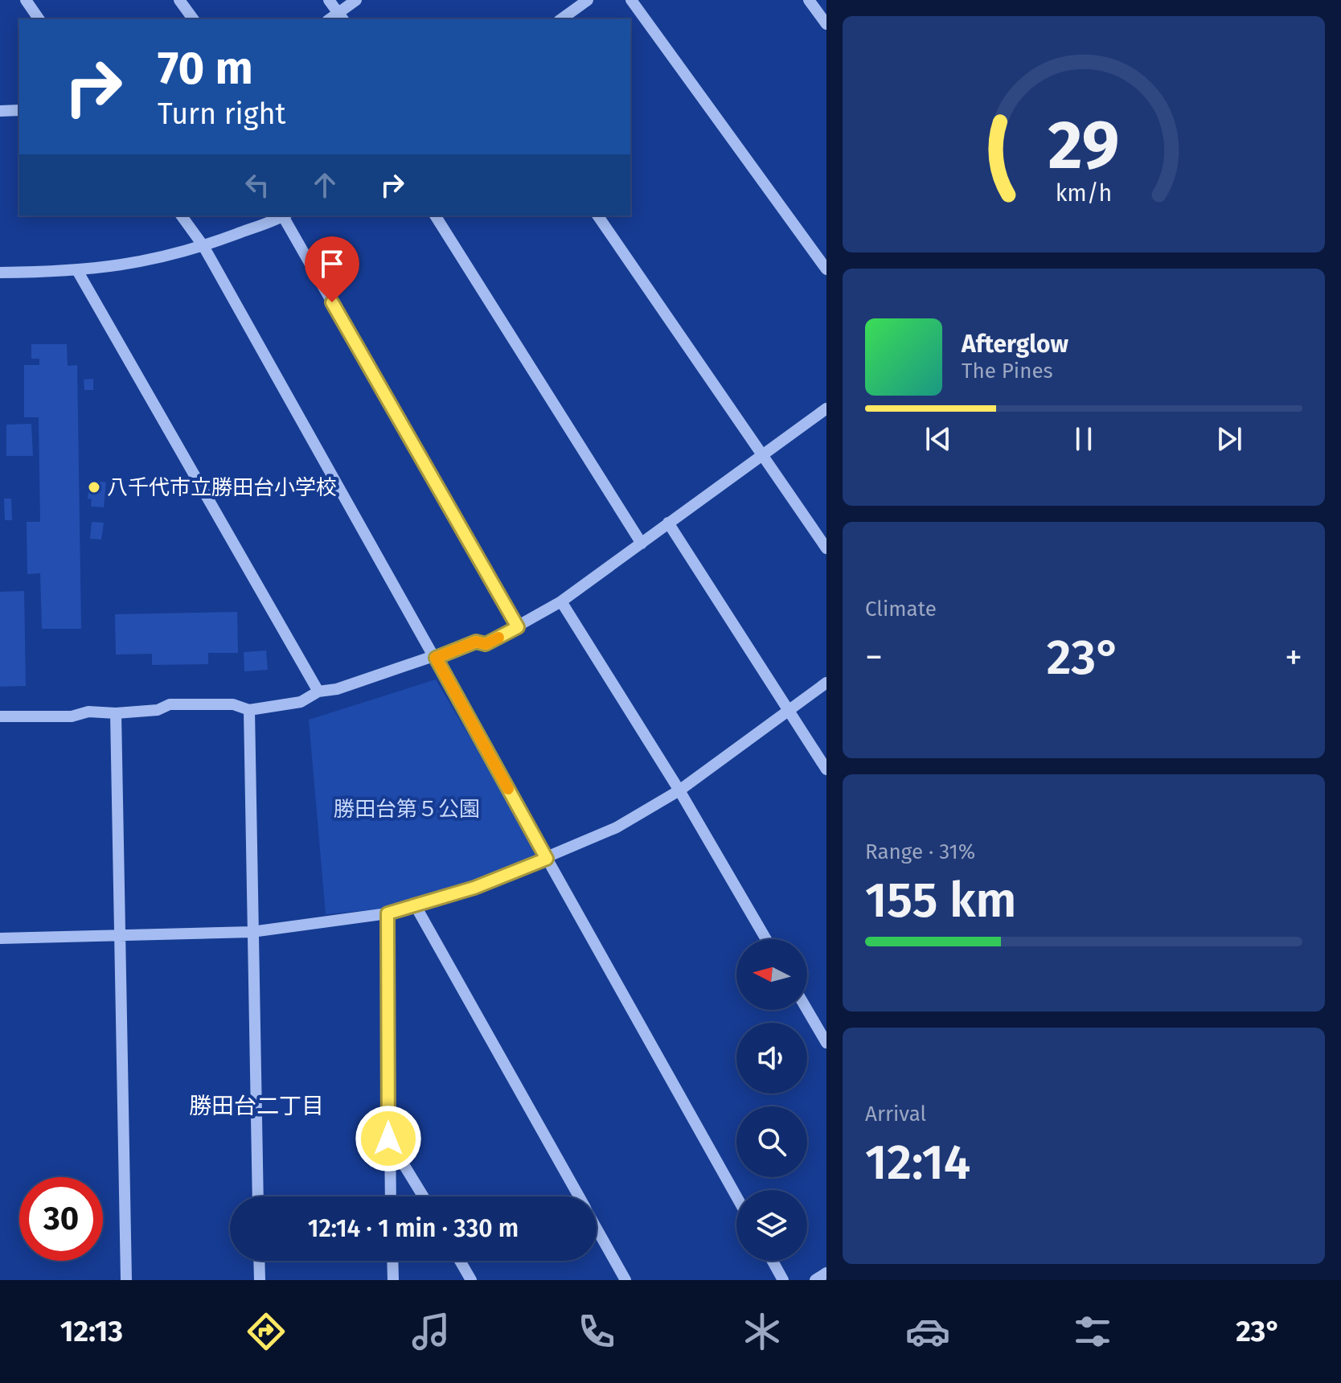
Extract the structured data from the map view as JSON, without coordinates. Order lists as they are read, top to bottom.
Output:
{
  "districts": ["勝田台二丁目"],
  "parks": ["勝田台第５公園"],
  "places": ["八千代市立勝田台小学校"],
  "north": "left",
  "page": {
    "turn": ["70 m", "Turn right"],
    "song": ["Afterglow", "The Pines"],
    "tile": [
      "Climate",
      ["Range · 31%", "155 km"],
      ["Arrival", "12:14"]
    ],
    "heat": ["−", "23°", "+"],
    "limit": "30",
    "trip": "12:14 · 1 min · 330 m",
    "tabs": ["12:13", "23°"],
    "gauge": ["29", "km/h"]
  }
}
